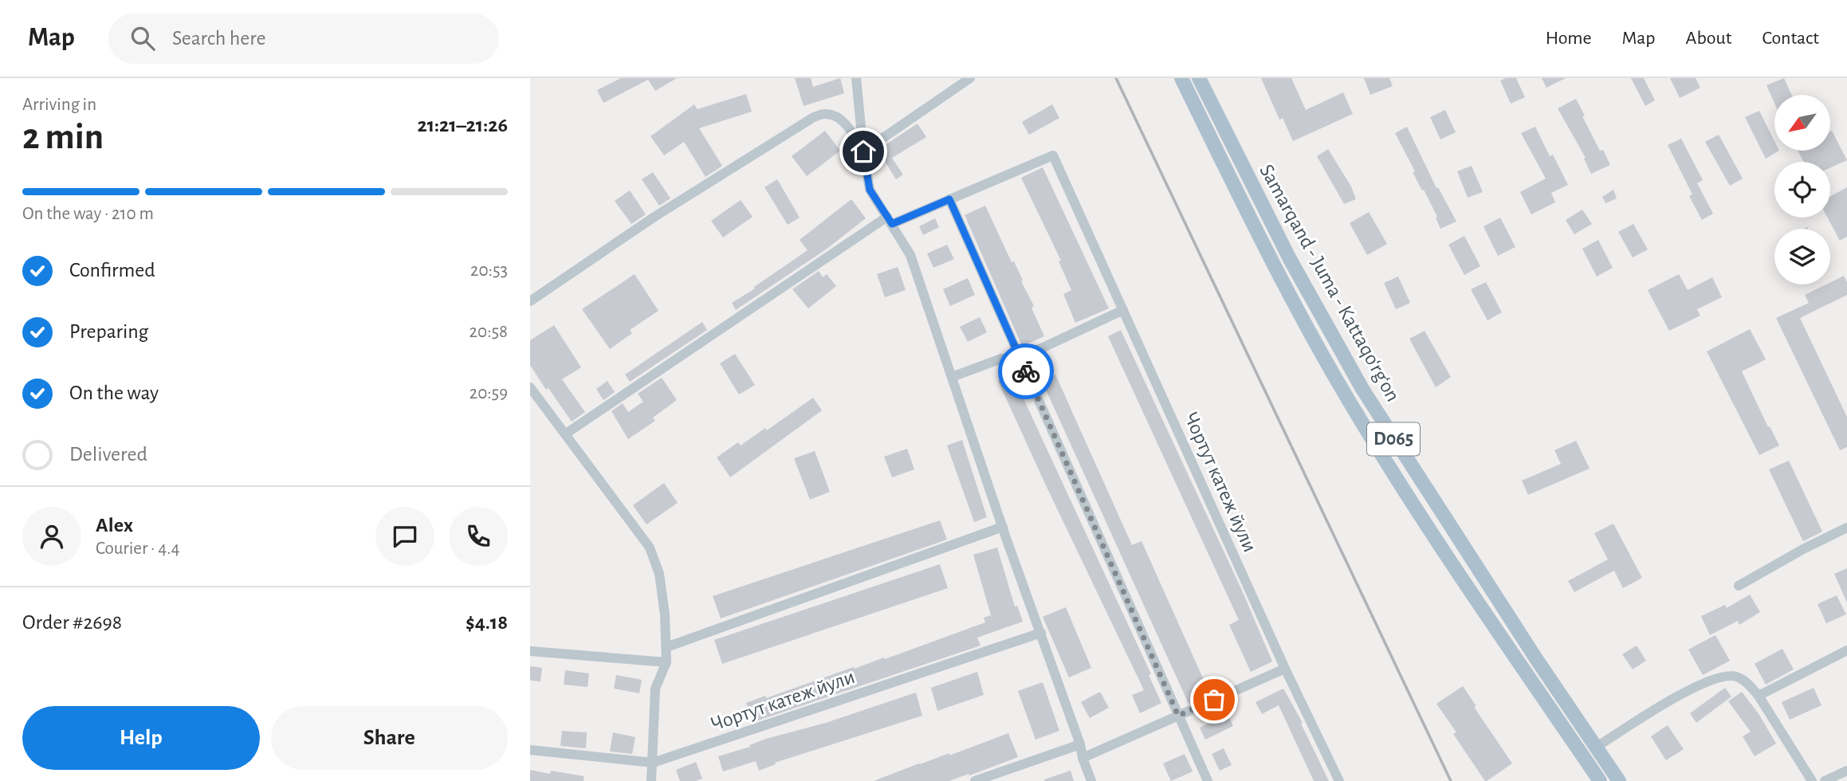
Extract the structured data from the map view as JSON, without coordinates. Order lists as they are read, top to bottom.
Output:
{
  "streets": {
    "main road": ["Samarqand - Juma - Kattaqo‘rg‘on", "D065"],
    "street": ["Чортут катеж йули"]
  },
  "north": "bottom left",
  "page": {
    "header": "Map",
    "search": "Search here",
    "nav": [
      "Home",
      "Map",
      "About",
      "Contact"
    ],
    "heading": ["2 min", "Arriving in", "21:21–21:26"],
    "panel": [
      "Alex",
      "Courier · 4.4",
      "Order #2698",
      "$4.18"
    ],
    "bar": "On the way · 210 m",
    "list": [
      ["Confirmed", "20:53"],
      ["Preparing", "20:58"],
      ["On the way", "20:59"],
      "Delivered"
    ],
    "buttons": ["Help", "Share"]
  }
}
